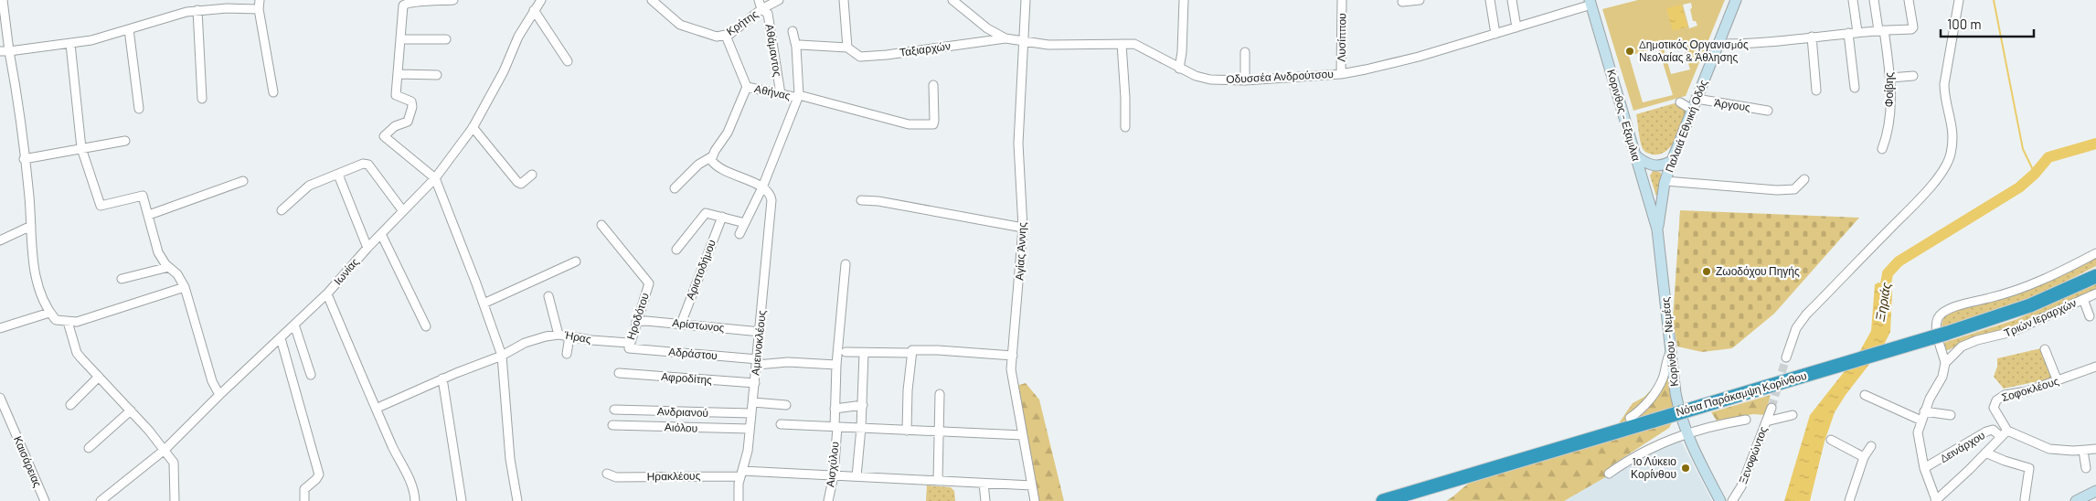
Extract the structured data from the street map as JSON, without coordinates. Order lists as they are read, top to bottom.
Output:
{
  "streets": {
    "highway": ["Νότια Παράκαμψη Κορίνθου"],
    "main road": ["Κορινθος - Εξαμιλια", "Παλαιά Εθνική Οδός", "Κορίνθου - Νεμέας"],
    "street": [
      "Κρήτης",
      "Λυσίππου",
      "Ταξιαρχών",
      "Αθάμαντος",
      "Οδυσσέα Ανδρούτσου",
      "Φοίβης",
      "Αθήνας",
      "Άργους",
      "Αγίας Άννης",
      "Αριστοδήμου",
      "Ιωνίας",
      "Ηροδότου",
      "Τριών Ιεραρχών",
      "Αρίστωνος",
      "Ήρας",
      "Αμεινοκλέους",
      "Αδράστου",
      "Αφροδίτης",
      "Σοφοκλέους",
      "Ανδριανού",
      "Αιόλου",
      "Δεινάρχου",
      "Ξενοφώντος",
      "Καισάρειας",
      "Αισχύλου",
      "Ηρακλέους"
    ]
  },
  "crossings": [
    ["Κρήτης", "Αθάμαντος"],
    ["Λυσίππου", "Οδυσσέα Ανδρούτσου"],
    ["Ταξιαρχών", "Οδυσσέα Ανδρούτσου"],
    ["Αθάμαντος", "Αθήνας"],
    ["Οδυσσέα Ανδρούτσου", "Κορινθος - Εξαμιλια"],
    ["Οδυσσέα Ανδρούτσου", "Αγίας Άννης"],
    ["Άργους", "Παλαιά Εθνική Οδός"],
    ["Κορινθος - Εξαμιλια", "Παλαιά Εθνική Οδός"],
    ["Κορινθος - Εξαμιλια", "Κορίνθου - Νεμέας"],
    ["Παλαιά Εθνική Οδός", "Κορίνθου - Νεμέας"],
    ["Αγίας Άννης", "Ηρακλέους"],
    ["Αριστοδήμου", "Αρίστωνος"],
    ["Ηροδότου", "Αρίστωνος"],
    ["Ηροδότου", "Ήρας"],
    ["Ηροδότου", "Αδράστου"],
    ["Τριών Ιεραρχών", "Δεινάρχου"],
    ["Αρίστωνος", "Αμεινοκλέους"],
    ["Ήρας", "Αδράστου"],
    ["Αμεινοκλέους", "Αδράστου"],
    ["Αμεινοκλέους", "Αφροδίτης"],
    ["Αμεινοκλέους", "Ανδριανού"],
    ["Αμεινοκλέους", "Αιόλου"],
    ["Αμεινοκλέους", "Ηρακλέους"],
    ["Αδράστου", "Αισχύλου"],
    ["Σοφοκλέους", "Δεινάρχου"],
    ["Αισχύλου", "Ηρακλέους"]
  ],
  "water": ["Ξηριάς"],
  "places": ["Δημοτικός Οργανισμός Νεολαίας & Άθλησης", "Ζωοδόχου Πηγής", "1ο Λύκειο Κορίνθου"],
  "scale_bar": "100 m"
}
